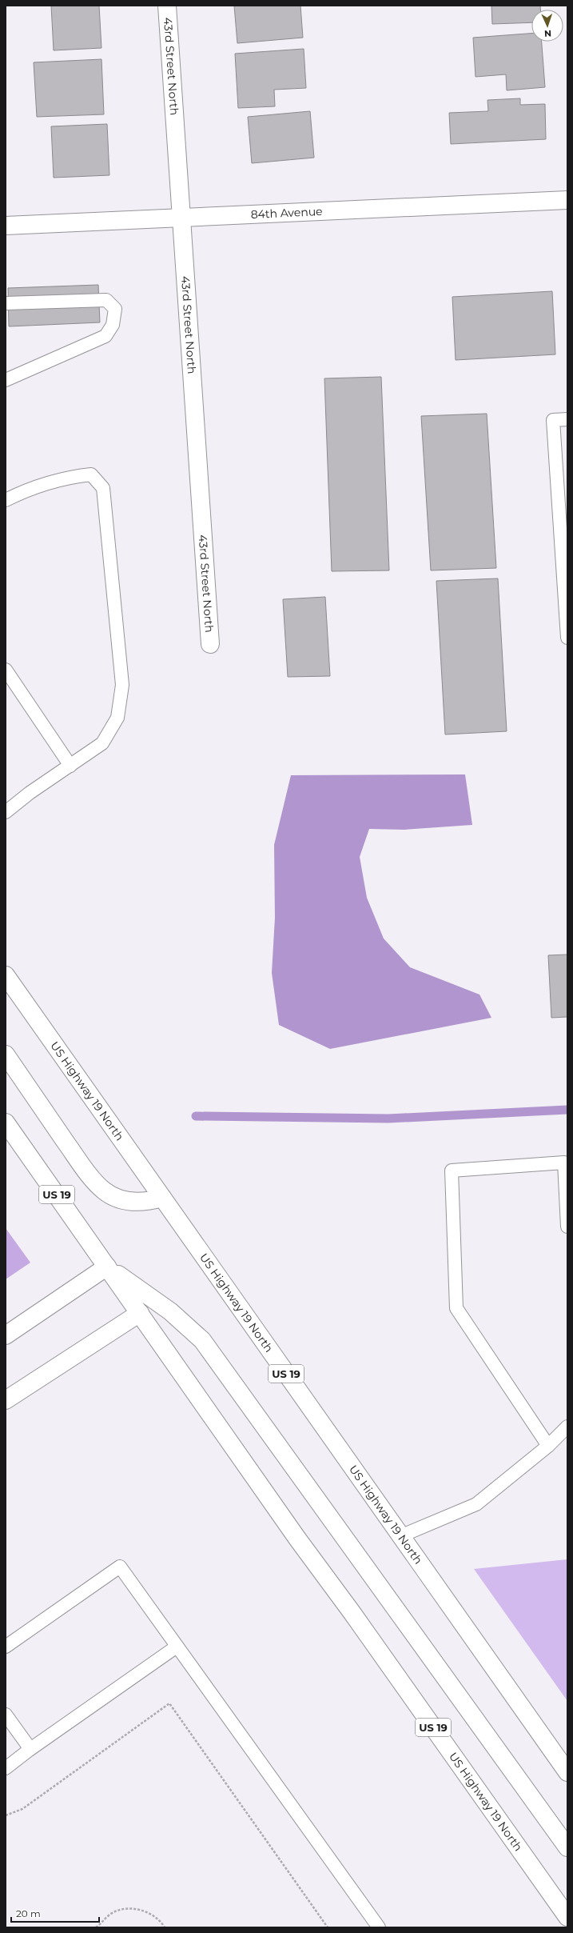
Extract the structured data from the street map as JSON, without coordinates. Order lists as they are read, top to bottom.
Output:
{
  "streets": {
    "main road": [
      "43rd Street North",
      "84th Avenue",
      "US Highway 19 North",
      "US 19"
    ]
  },
  "crossings": [
    ["43rd Street North", "84th Avenue"]
  ],
  "scale_bar": "20 m",
  "north": "bottom"
}
